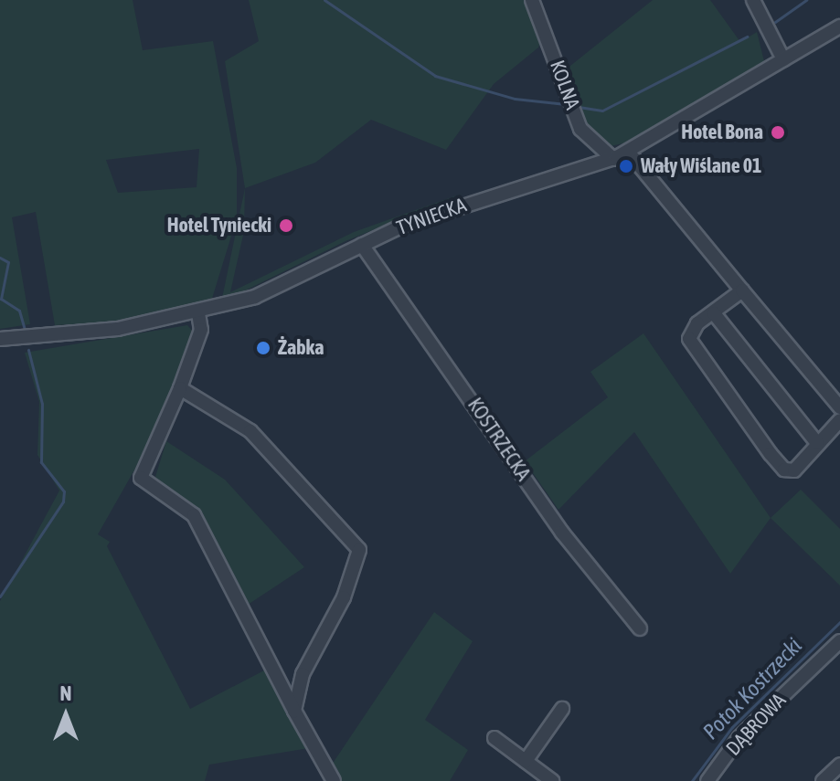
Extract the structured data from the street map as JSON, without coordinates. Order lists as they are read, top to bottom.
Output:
{
  "streets": {
    "street": [
      "KOLNA",
      "TYNIECKA",
      "KOSTRZECKA",
      "DĄBROWA"
    ]
  },
  "crossings": [
    ["KOLNA", "TYNIECKA"],
    ["TYNIECKA", "KOSTRZECKA"]
  ],
  "water": ["Potok Kostrzecki"],
  "places": [
    "Hotel Bona",
    "Wały Wiślane 01",
    "Hotel Tyniecki",
    "Żabka"
  ],
  "north": "top"
}
